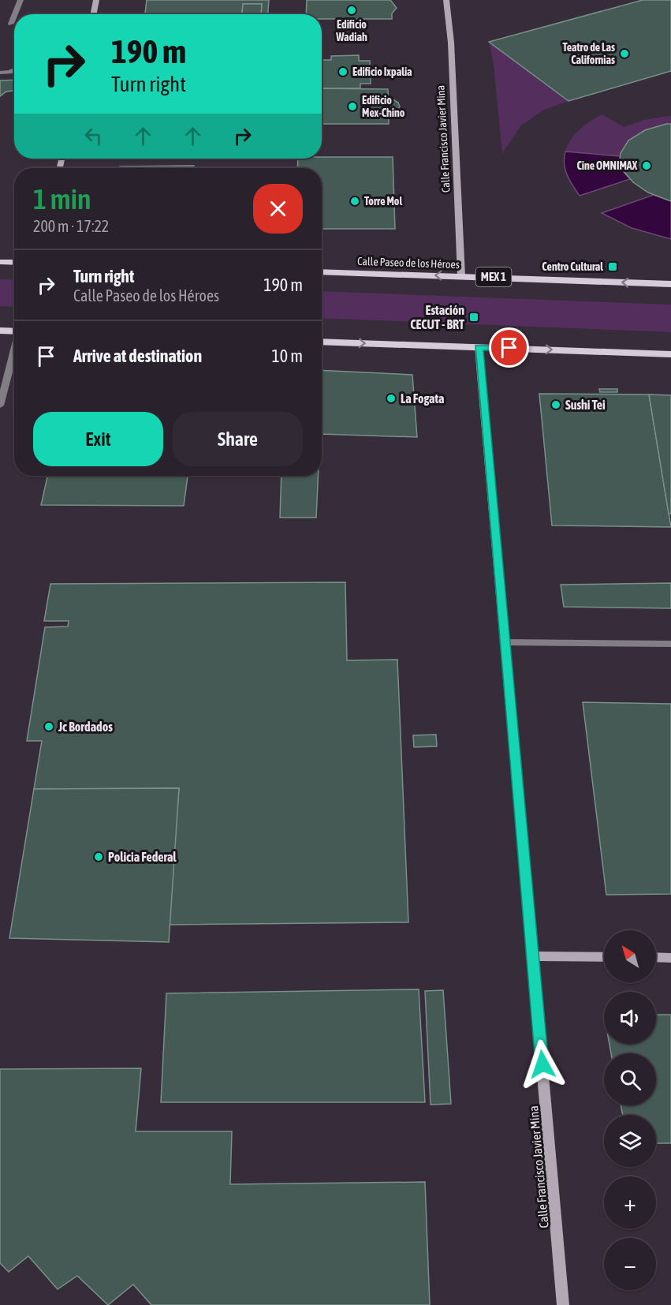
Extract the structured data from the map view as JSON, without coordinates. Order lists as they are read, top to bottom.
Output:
{
  "streets": {
    "main road": ["Calle Paseo de los Héroes", "MEX 1"],
    "street": ["Calle Francisco Javier Mina"]
  },
  "crossings": [
    ["Calle Francisco Javier Mina", "Calle Paseo de los Héroes"]
  ],
  "places": {
    "other": [
      "Edificio Wadiah",
      "Teatro de Las Californias",
      "Edificio Ixpalia",
      "Edificio Mex-Chino",
      "Cine OMNIMAX",
      "Torre Mol",
      "La Fogata",
      "Sushi Tei",
      "Jc Bordados",
      "Policia Federal"
    ],
    "transit": ["Centro Cultural", "Estación CECUT - BRT"]
  },
  "north": "top left",
  "page": {
    "turn": ["190 m", "Turn right"],
    "heading": ["1 min", "200 m · 17:22"],
    "list": [
      {
        "name": "Turn right",
        "note": "Calle Paseo de los Héroes",
        "value": "190 m"
      },
      {
        "name": "Arrive at destination",
        "value": "10 m"
      }
    ],
    "buttons": ["Exit", "Share"],
    "map_buttons": ["+", "−"]
  }
}
